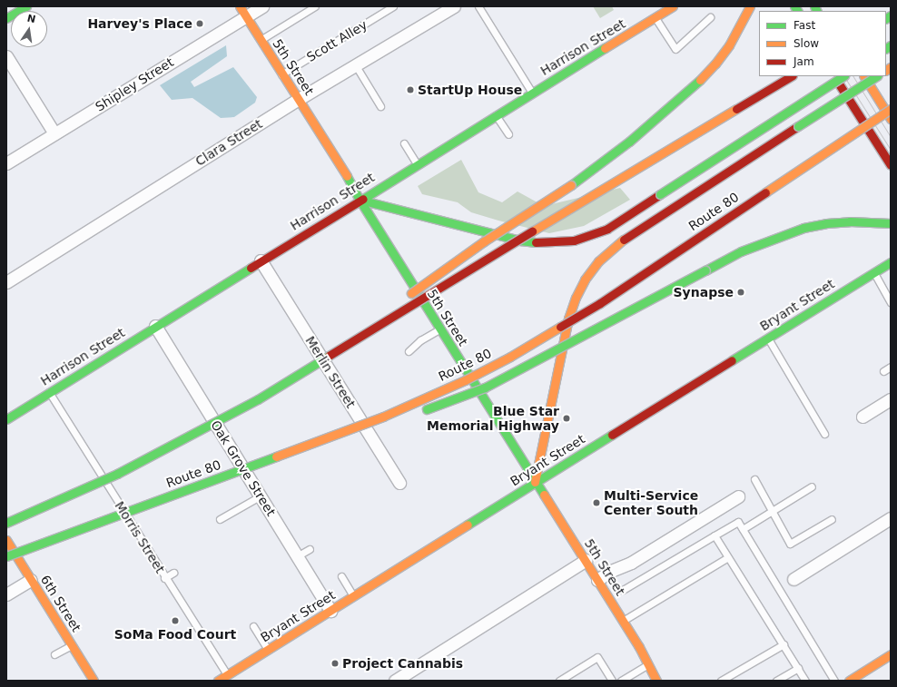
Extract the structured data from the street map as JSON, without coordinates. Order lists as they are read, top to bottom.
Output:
{
  "streets": {
    "main road": [
      "Harrison Street",
      "5th Street",
      "Route 80",
      "Bryant Street",
      "6th Street"
    ],
    "street": [
      "Shipley Street",
      "Clara Street",
      "Merlin Street",
      "Oak Grove Street"
    ],
    "lane": ["Scott Alley", "Morris Street"]
  },
  "crossings": [
    ["Scott Alley", "5th Street"],
    ["Harrison Street", "5th Street"],
    ["Harrison Street", "Merlin Street"],
    ["Harrison Street", "Oak Grove Street"],
    ["Harrison Street", "Morris Street"],
    ["5th Street", "Shipley Street"],
    ["5th Street", "Clara Street"],
    ["5th Street", "Bryant Street"],
    ["Bryant Street", "Oak Grove Street"],
    ["Bryant Street", "Morris Street"]
  ],
  "places": [
    "Harvey's Place",
    "StartUp House",
    "Synapse",
    "Blue Star Memorial Highway",
    "Multi-Service Center South",
    "SoMa Food Court",
    "Project Cannabis"
  ],
  "legend": ["Fast", "Slow", "Jam"],
  "north": "top"
}
